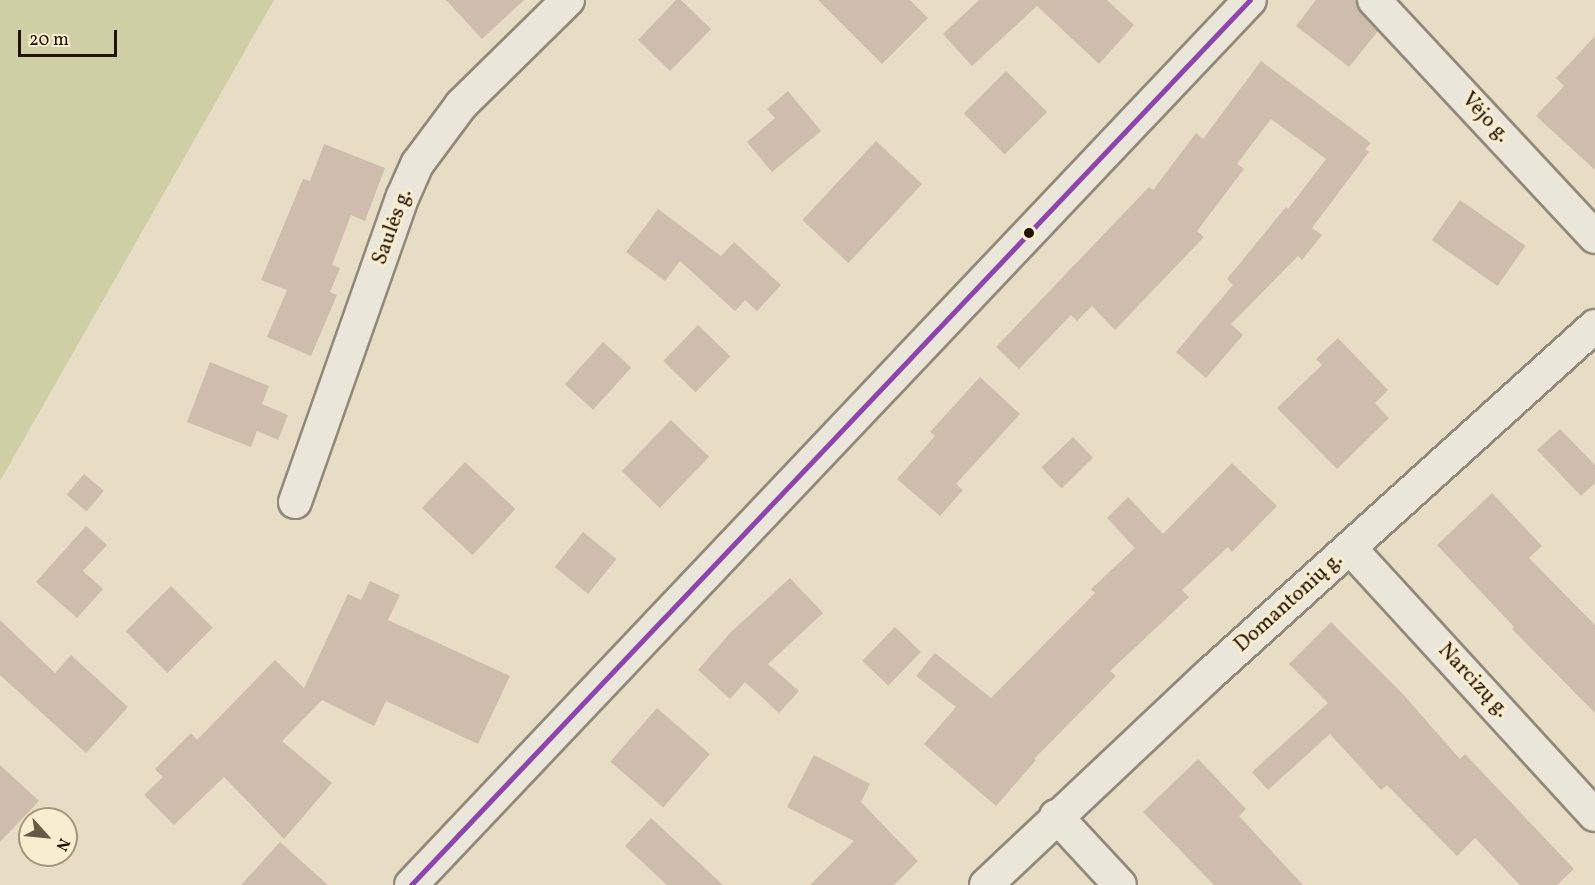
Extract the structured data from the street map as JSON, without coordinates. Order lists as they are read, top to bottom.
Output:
{
  "streets": {
    "street": [
      "Vėjo g.",
      "Saulės g.",
      "Domantonių g.",
      "Narcizų g."
    ]
  },
  "crossings": [
    ["Domantonių g.", "Narcizų g."]
  ],
  "scale_bar": "20 m",
  "north": "bottom right"
}
